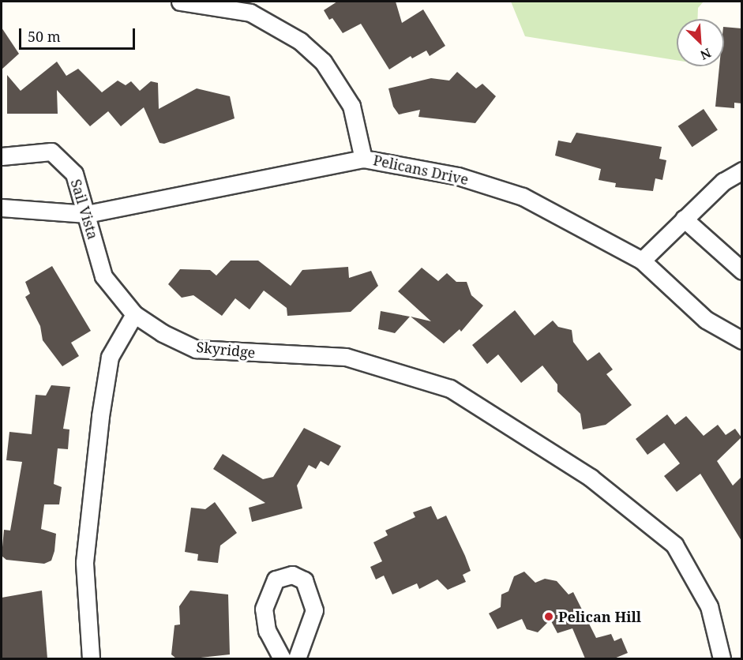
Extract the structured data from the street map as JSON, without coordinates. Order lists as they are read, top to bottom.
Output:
{
  "streets": {
    "street": ["Pelicans Drive", "Sail Vista", "Skyridge"]
  },
  "crossings": [
    ["Pelicans Drive", "Sail Vista"],
    ["Sail Vista", "Skyridge"]
  ],
  "places": ["Pelican Hill"],
  "scale_bar": "50 m",
  "north": "bottom right"
}
